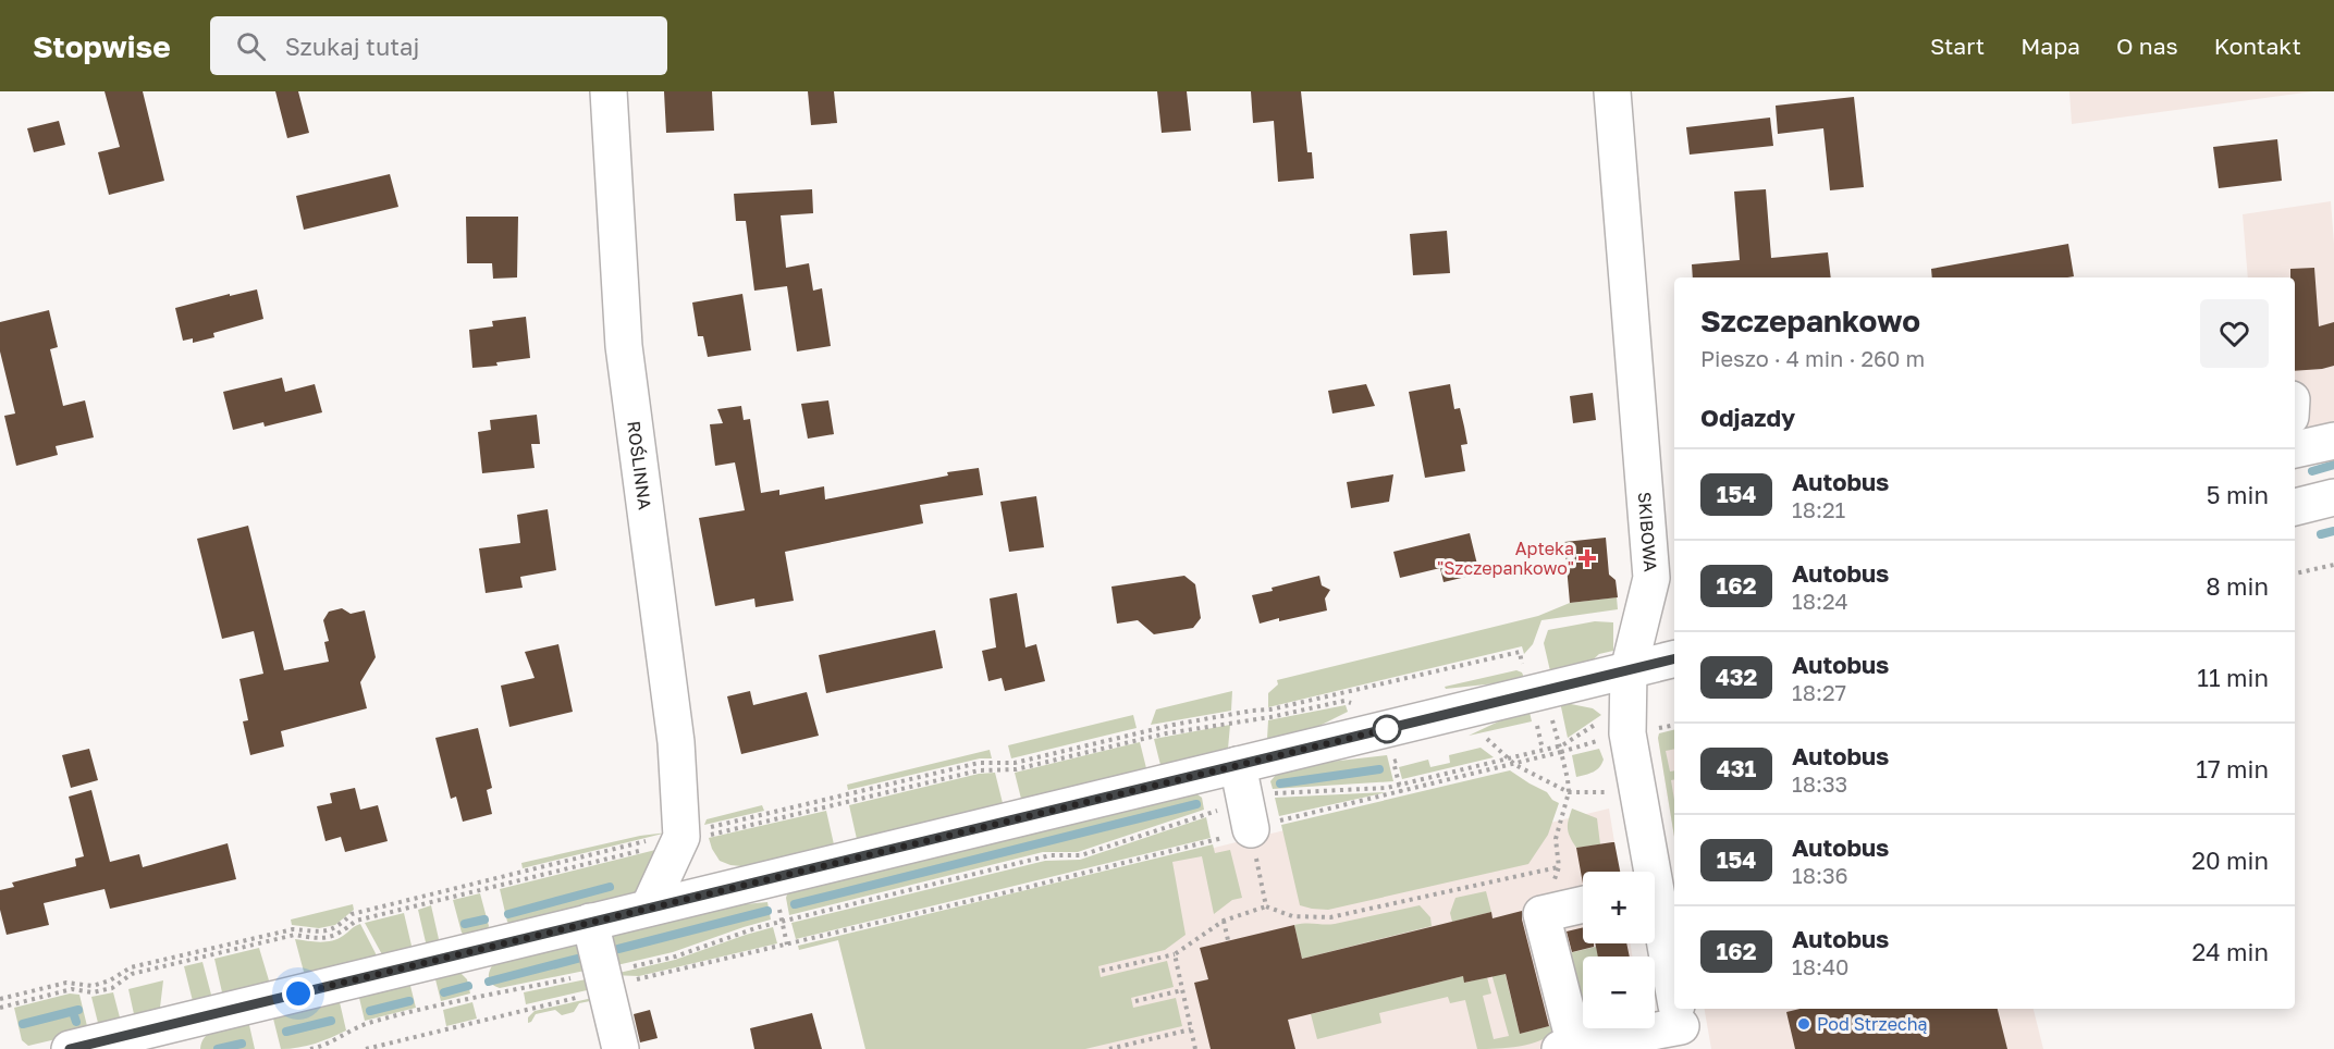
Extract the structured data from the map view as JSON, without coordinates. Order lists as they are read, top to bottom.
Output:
{
  "streets": {
    "street": ["ROŚLINNA", "SKIBOWA"]
  },
  "places": {
    "health": ["Apteka \"Szczepankowo\""],
    "other": ["Pod Strzechą"]
  },
  "lines": ["bus line 154"],
  "page": {
    "header": "Stopwise",
    "search": "Szukaj tutaj",
    "nav": [
      "Start",
      "Mapa",
      "O nas",
      "Kontakt"
    ],
    "heading": [
      ["Szczepankowo", "Pieszo · 4 min · 260 m"],
      "Odjazdy"
    ],
    "list": [
      {
        "mark": "154",
        "name": "Autobus",
        "note": "18:21",
        "value": "5 min"
      },
      {
        "mark": "162",
        "name": "Autobus",
        "note": "18:24",
        "value": "8 min"
      },
      {
        "mark": "432",
        "name": "Autobus",
        "note": "18:27",
        "value": "11 min"
      },
      {
        "mark": "431",
        "name": "Autobus",
        "note": "18:33",
        "value": "17 min"
      },
      {
        "mark": "154",
        "name": "Autobus",
        "note": "18:36",
        "value": "20 min"
      },
      {
        "mark": "162",
        "name": "Autobus",
        "note": "18:40",
        "value": "24 min"
      }
    ],
    "map_buttons": ["+", "−"]
  }
}
